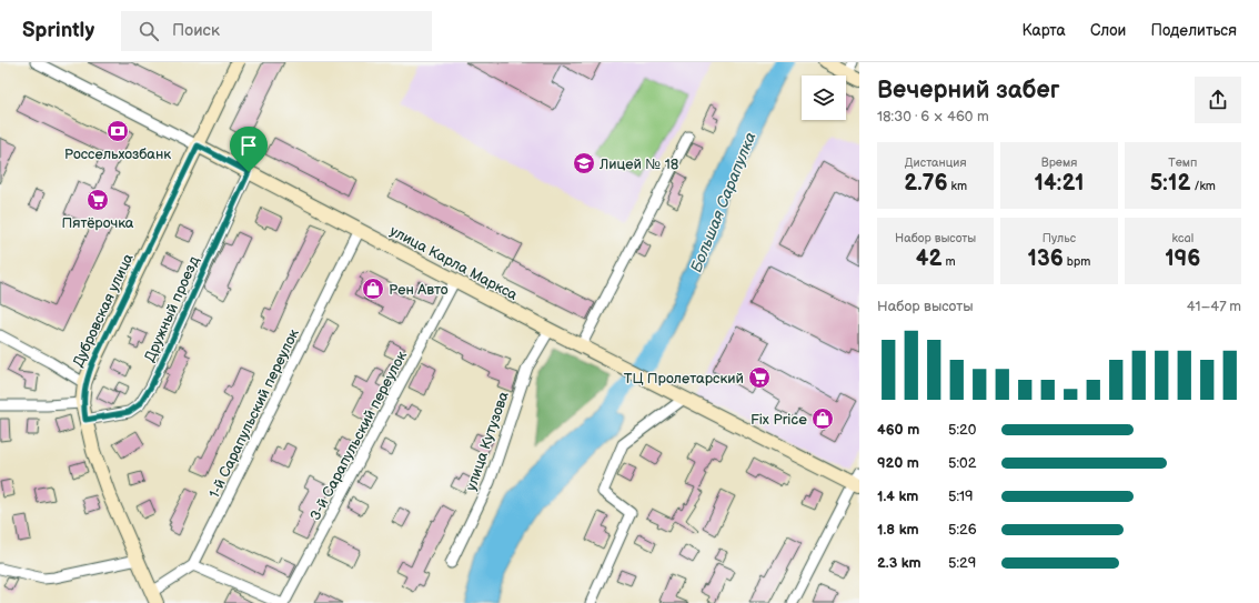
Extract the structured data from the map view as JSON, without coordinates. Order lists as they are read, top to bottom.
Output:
{
  "streets": {
    "main road": ["улица Карла Маркса", "Дубровская улица"],
    "street": [
      "Дружный проезд",
      "1-й Сарапульский переулок",
      "3-й Сарапульский переулок",
      "улица Кутузова"
    ]
  },
  "crossings": [
    ["улица Карла Маркса", "Дружный проезд"],
    ["улица Карла Маркса", "Дубровская улица"],
    ["улица Карла Маркса", "1-й Сарапульский переулок"],
    ["улица Карла Маркса", "3-й Сарапульский переулок"],
    ["улица Карла Маркса", "улица Кутузова"],
    ["Дружный проезд", "Дубровская улица"],
    ["Дубровская улица", "1-й Сарапульский переулок"]
  ],
  "water": ["Большая Сарапулка"],
  "places": {
    "bank": ["Россельхозбанк"],
    "school or university": ["Лицей № 18"],
    "supermarket": ["Пятёрочка", "ТЦ Пролетарский"],
    "shop": ["Рен Авто", "Fix Price"]
  },
  "page": {
    "header": "Sprintly",
    "search": "Поиск",
    "nav": ["Карта", "Слои", "Поделиться"],
    "heading": ["Вечерний забег", "18:30 · 6 × 460 m"],
    "stats": [
      ["Дистанция", "2.76 km"],
      ["Время", "14:21"],
      ["Темп", "5:12 /km"],
      ["Набор высоты", "42 m"],
      ["Пульс", "136 bpm"],
      ["kcal", "196"]
    ],
    "chart": ["Набор высоты", "41–47 m"],
    "list": [
      {
        "name": "460 m",
        "note": "5:20"
      },
      {
        "name": "920 m",
        "note": "5:02"
      },
      {
        "name": "1.4 km",
        "note": "5:19"
      },
      {
        "name": "1.8 km",
        "note": "5:26"
      },
      {
        "name": "2.3 km",
        "note": "5:29"
      }
    ]
  }
}
